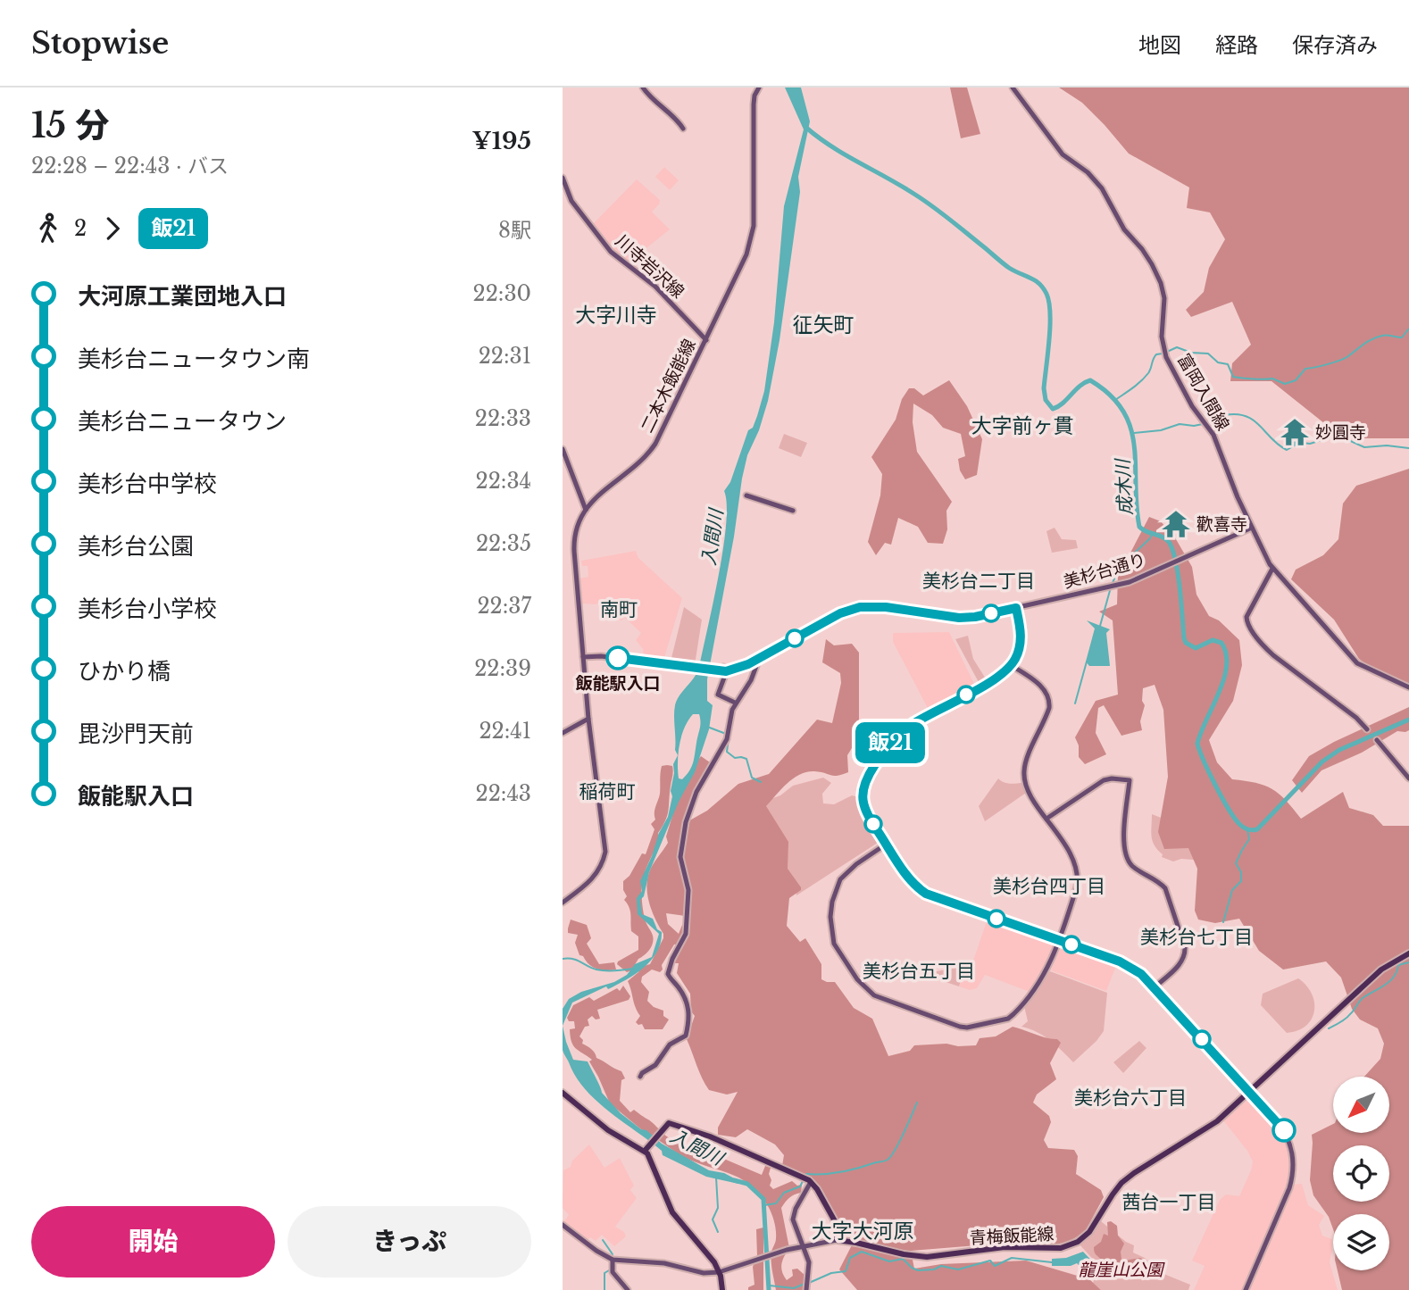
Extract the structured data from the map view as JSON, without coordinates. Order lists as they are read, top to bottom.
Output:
{
  "streets": {
    "main road": ["青梅飯能線"],
    "street": [
      "川寺岩沢線",
      "二本木飯能線",
      "富岡入間線",
      "美杉台通り"
    ]
  },
  "crossings": [
    ["川寺岩沢線", "二本木飯能線"],
    ["二本木飯能線", "美杉台通り"],
    ["富岡入間線", "美杉台通り"]
  ],
  "districts": [
    "大字川寺",
    "征矢町",
    "大字前ヶ貫",
    "美杉台二丁目",
    "南町",
    "稲荷町",
    "美杉台四丁目",
    "美杉台七丁目",
    "美杉台五丁目",
    "美杉台六丁目",
    "茜台一丁目",
    "大字大河原"
  ],
  "water": ["成木川", "入間川"],
  "parks": ["龍崖山公園"],
  "places": {
    "temple": ["妙圓寺", "歡喜寺"],
    "other": ["飯能駅入口"]
  },
  "lines": ["bus line 飯21"],
  "north": "bottom left",
  "page": {
    "header": "Stopwise",
    "nav": ["地図", "経路", "保存済み"],
    "heading": ["15 分", "22:28 – 22:43 · バス", "¥195"],
    "on_map": "飯21",
    "legs": ["2", "飯21", "8駅"],
    "list": [
      {
        "name": "大河原工業団地入口",
        "value": "22:30"
      },
      {
        "name": "美杉台ニュータウン南",
        "value": "22:31"
      },
      {
        "name": "美杉台ニュータウン",
        "value": "22:33"
      },
      {
        "name": "美杉台中学校",
        "value": "22:34"
      },
      {
        "name": "美杉台公園",
        "value": "22:35"
      },
      {
        "name": "美杉台小学校",
        "value": "22:37"
      },
      {
        "name": "ひかり橋",
        "value": "22:39"
      },
      {
        "name": "毘沙門天前",
        "value": "22:41"
      },
      {
        "name": "飯能駅入口",
        "value": "22:43"
      }
    ],
    "buttons": ["開始", "きっぷ"]
  }
}
